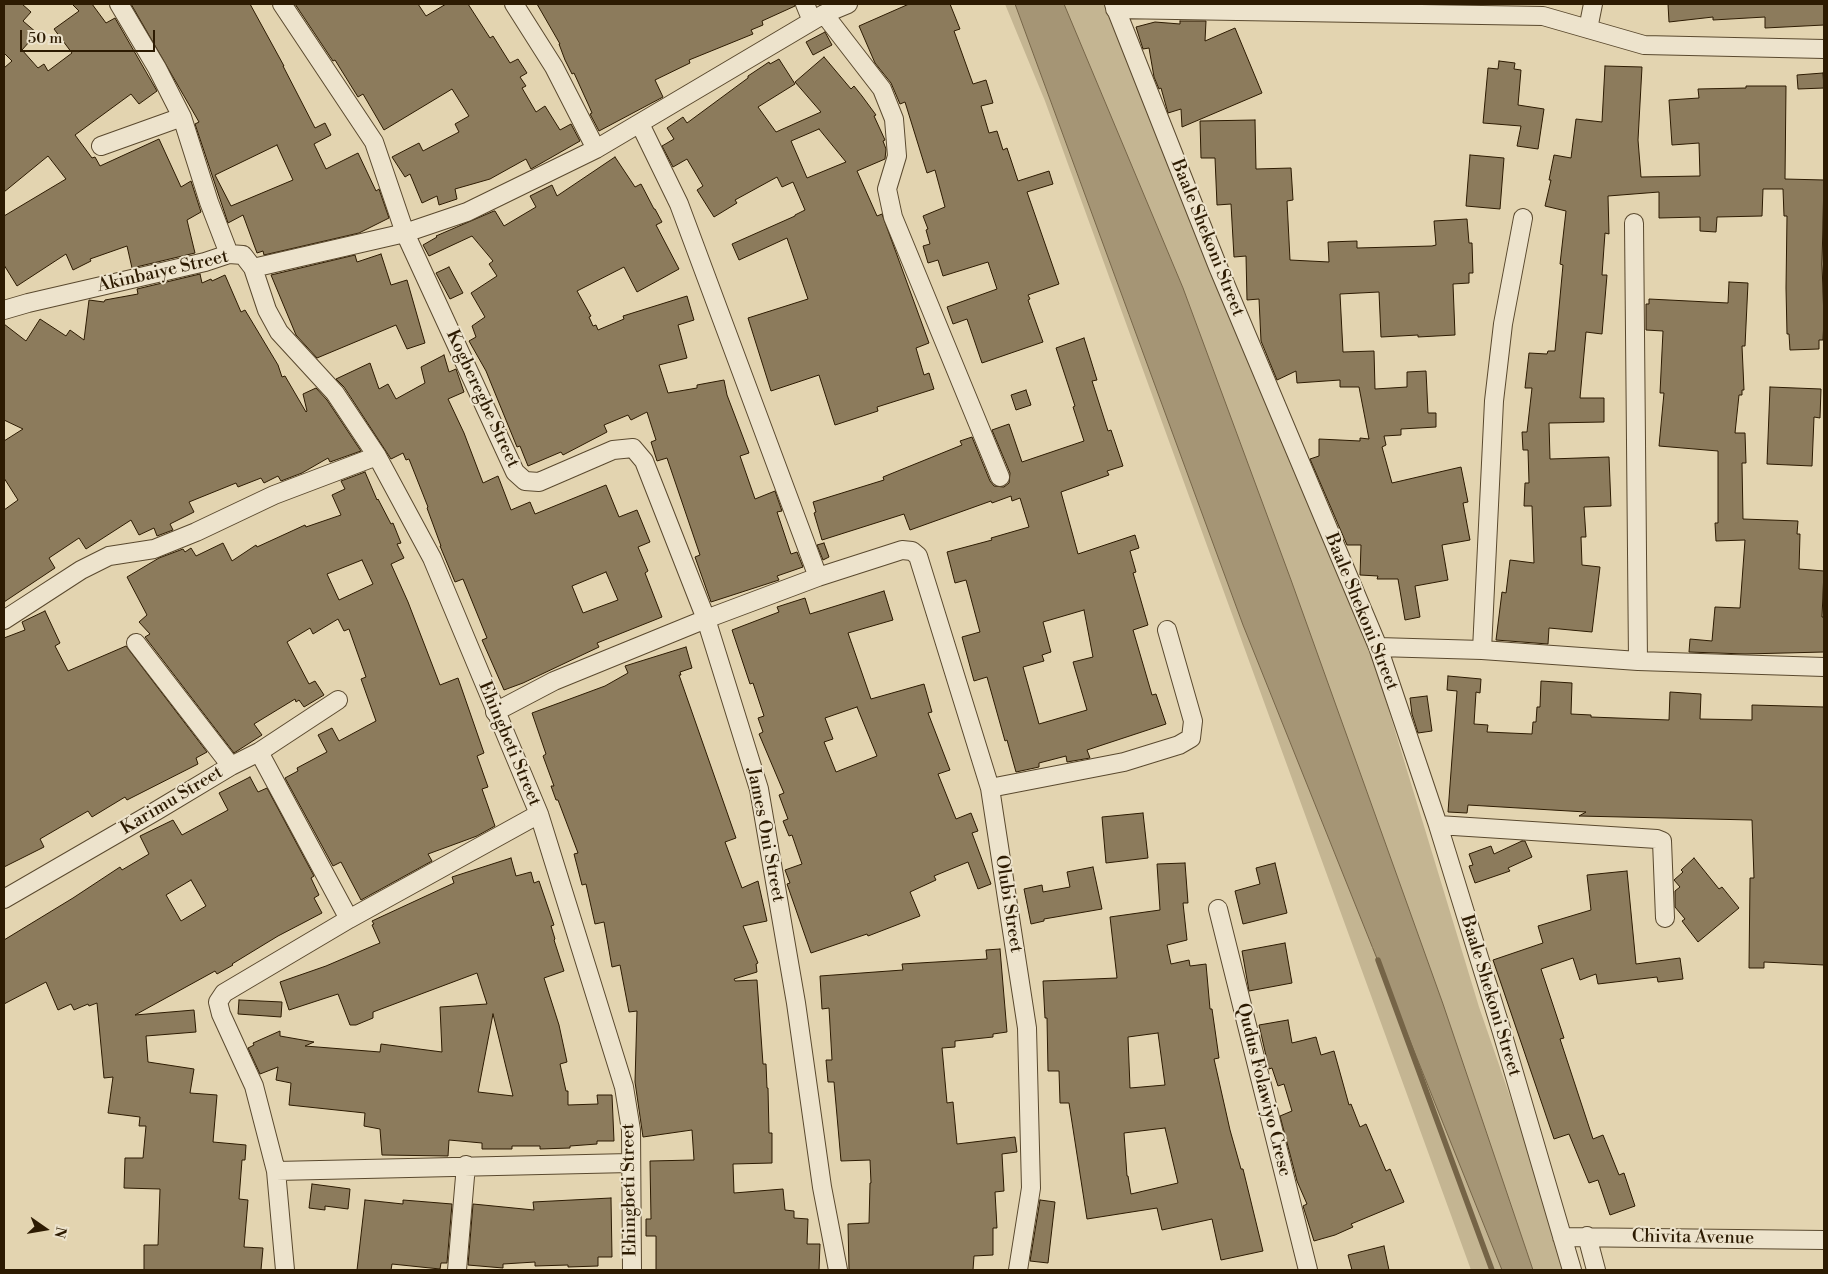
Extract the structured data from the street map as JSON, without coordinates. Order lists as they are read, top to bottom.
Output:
{
  "streets": {
    "street": [
      "Baale Shekoni Street",
      "Akinbaiye Street",
      "Kogberegbe Street",
      "Ehingbeti Street",
      "Karimu Street",
      "James Oni Street",
      "Olubi Street",
      "Qudus Folawiyo Cresc",
      "Chivita Avenue"
    ]
  },
  "crossings": [
    ["Baale Shekoni Street", "Chivita Avenue"],
    ["Akinbaiye Street", "Kogberegbe Street"],
    ["Akinbaiye Street", "Ehingbeti Street"],
    ["Kogberegbe Street", "James Oni Street"]
  ],
  "scale_bar": "50 m",
  "north": "right"
}
